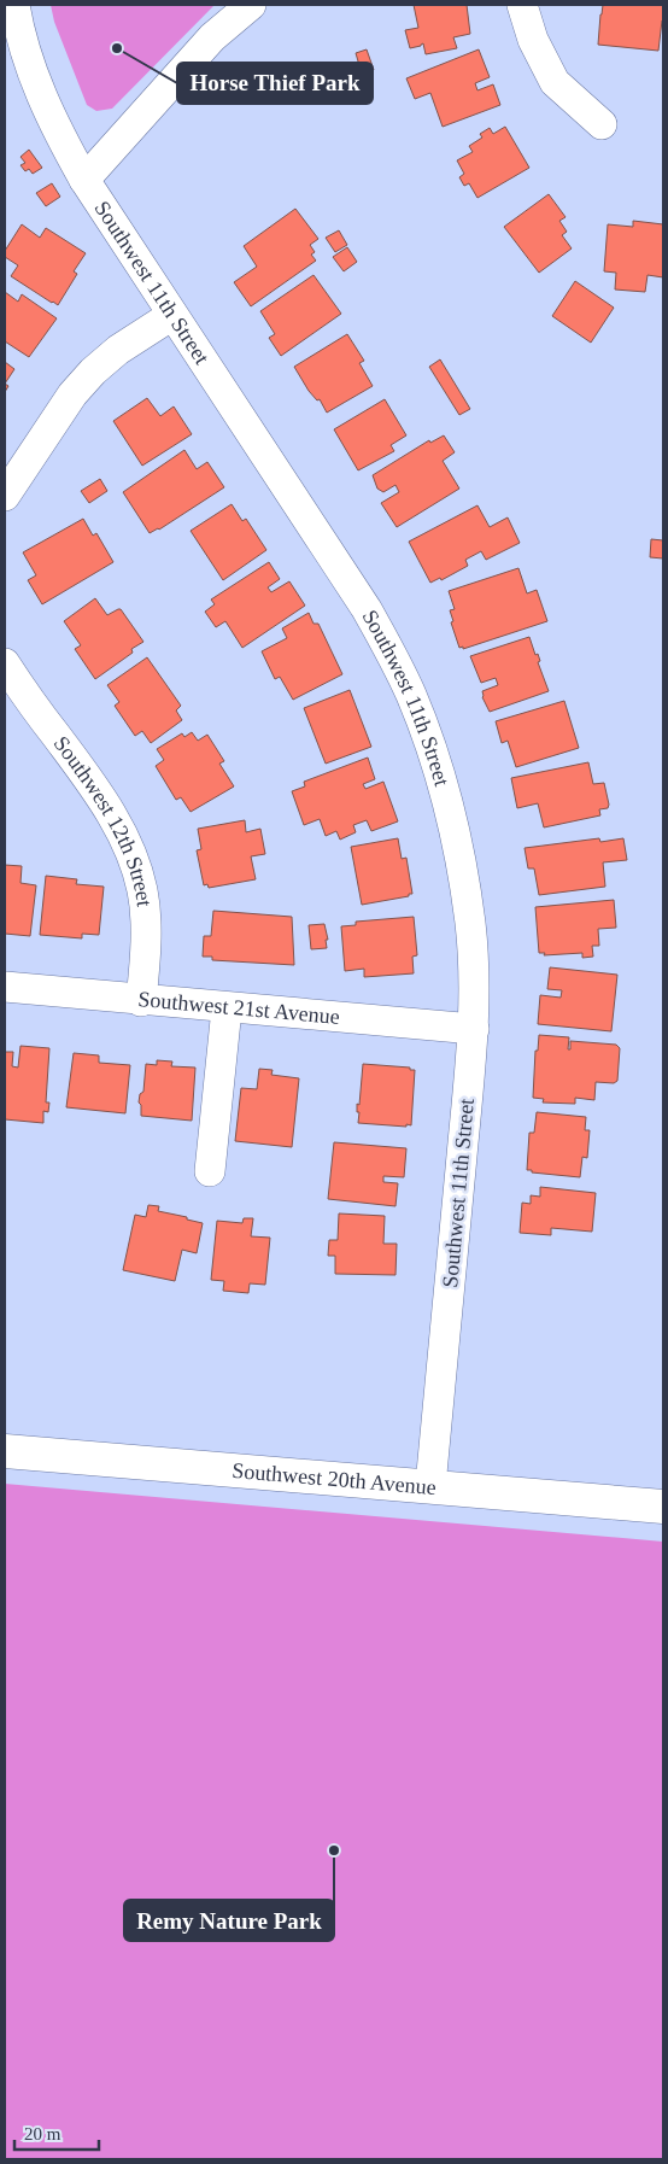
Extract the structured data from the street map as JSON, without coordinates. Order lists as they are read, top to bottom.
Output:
{
  "streets": {
    "street": [
      "Southwest 11th Street",
      "Southwest 12th Street",
      "Southwest 21st Avenue",
      "Southwest 20th Avenue"
    ]
  },
  "crossings": [
    ["Southwest 11th Street", "Southwest 21st Avenue"],
    ["Southwest 11th Street", "Southwest 20th Avenue"],
    ["Southwest 12th Street", "Southwest 21st Avenue"]
  ],
  "places": ["Horse Thief Park", "Remy Nature Park"],
  "scale_bar": "20 m"
}
